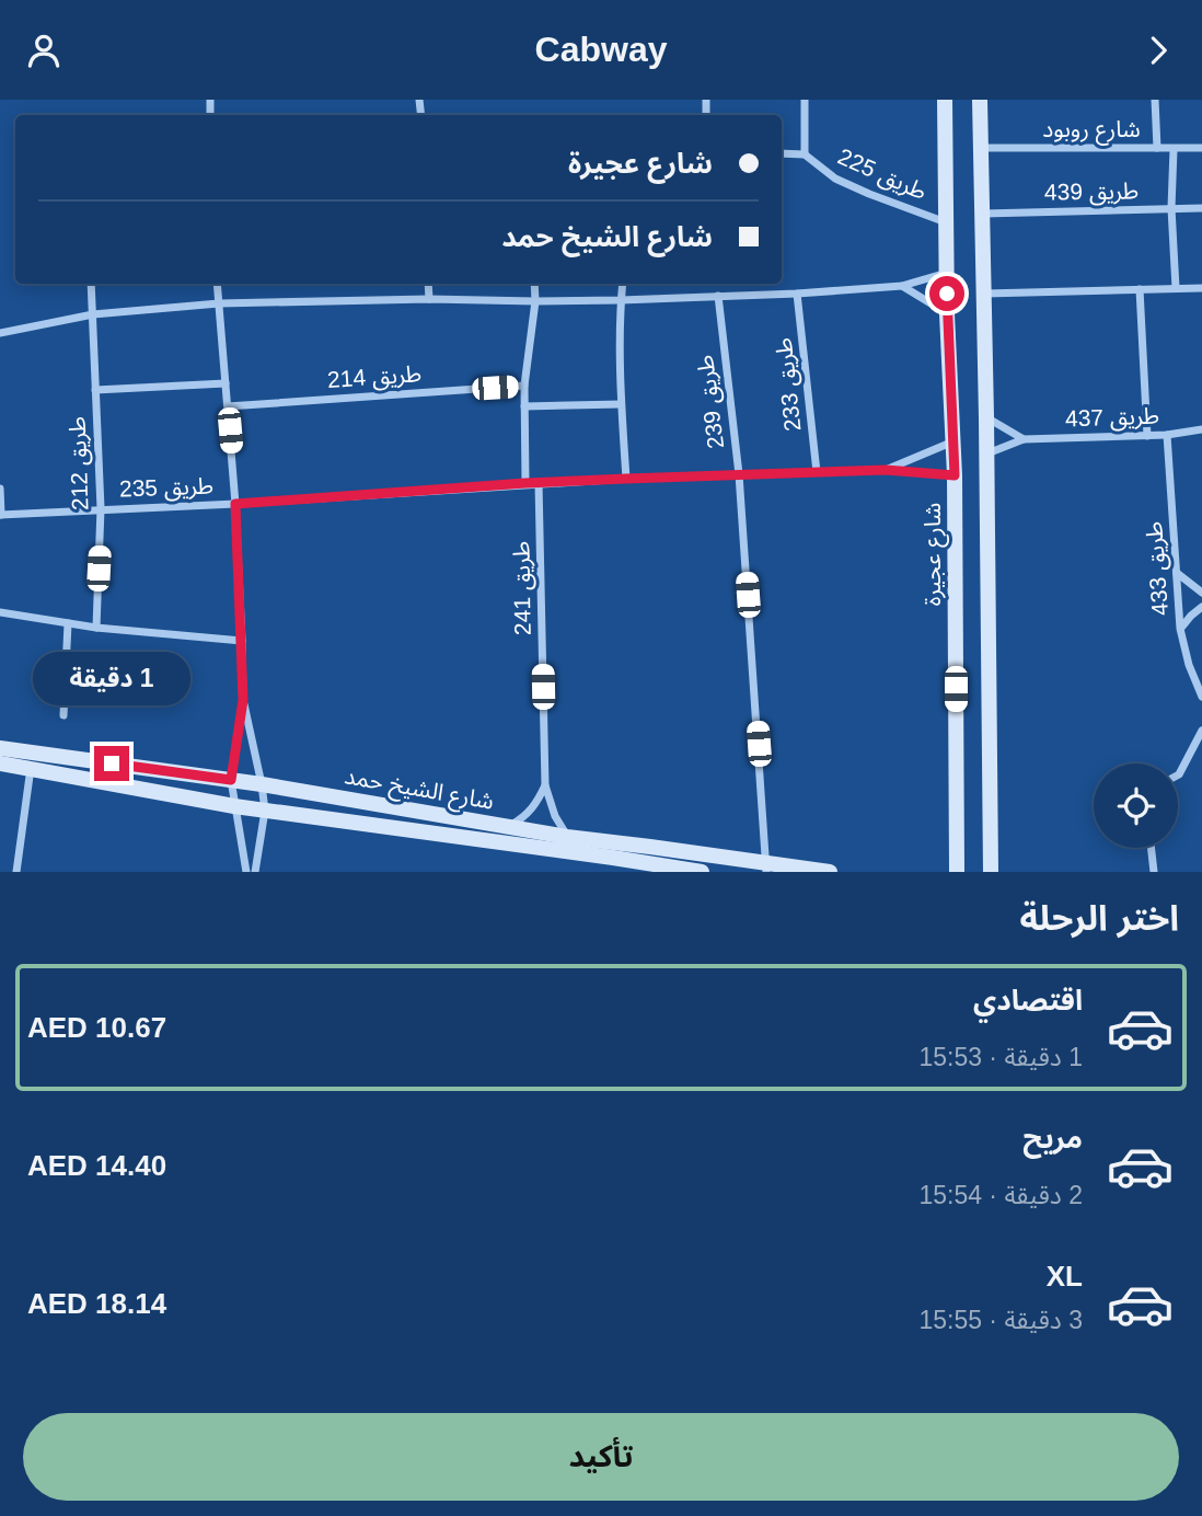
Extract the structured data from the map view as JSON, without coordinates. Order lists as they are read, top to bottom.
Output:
{
  "streets": {
    "street": [
      "شارع روبود",
      "طريق 225",
      "طريق 439",
      "طريق 214",
      "طريق 233",
      "طريق 239",
      "طريق 437",
      "طريق 212",
      "طريق 235",
      "شارع عجيرة",
      "طريق 433",
      "طريق 241",
      "شارع الشيخ حمد"
    ]
  },
  "crossings": [
    ["طريق 225", "شارع عجيرة"],
    ["طريق 233", "طريق 235"],
    ["طريق 239", "طريق 235"],
    ["طريق 239", "شارع الشيخ حمد"],
    ["طريق 437", "طريق 433"],
    ["طريق 212", "طريق 235"],
    ["طريق 235", "شارع عجيرة"],
    ["طريق 235", "طريق 241"],
    ["طريق 241", "شارع الشيخ حمد"]
  ],
  "page": {
    "header": "Cabway",
    "banner": ["شارع عجيرة", "شارع الشيخ حمد"],
    "bubble": "1 دقيقة",
    "heading": "اختر الرحلة",
    "list": [
      {
        "name": "اقتصادي",
        "note": "1 دقيقة · 15:53",
        "value": "AED 10.67"
      },
      {
        "name": "مريح",
        "note": "2 دقيقة · 15:54",
        "value": "AED 14.40"
      },
      {
        "name": "XL",
        "note": "3 دقيقة · 15:55",
        "value": "AED 18.14"
      }
    ],
    "buttons": "تأكيد"
  }
}
